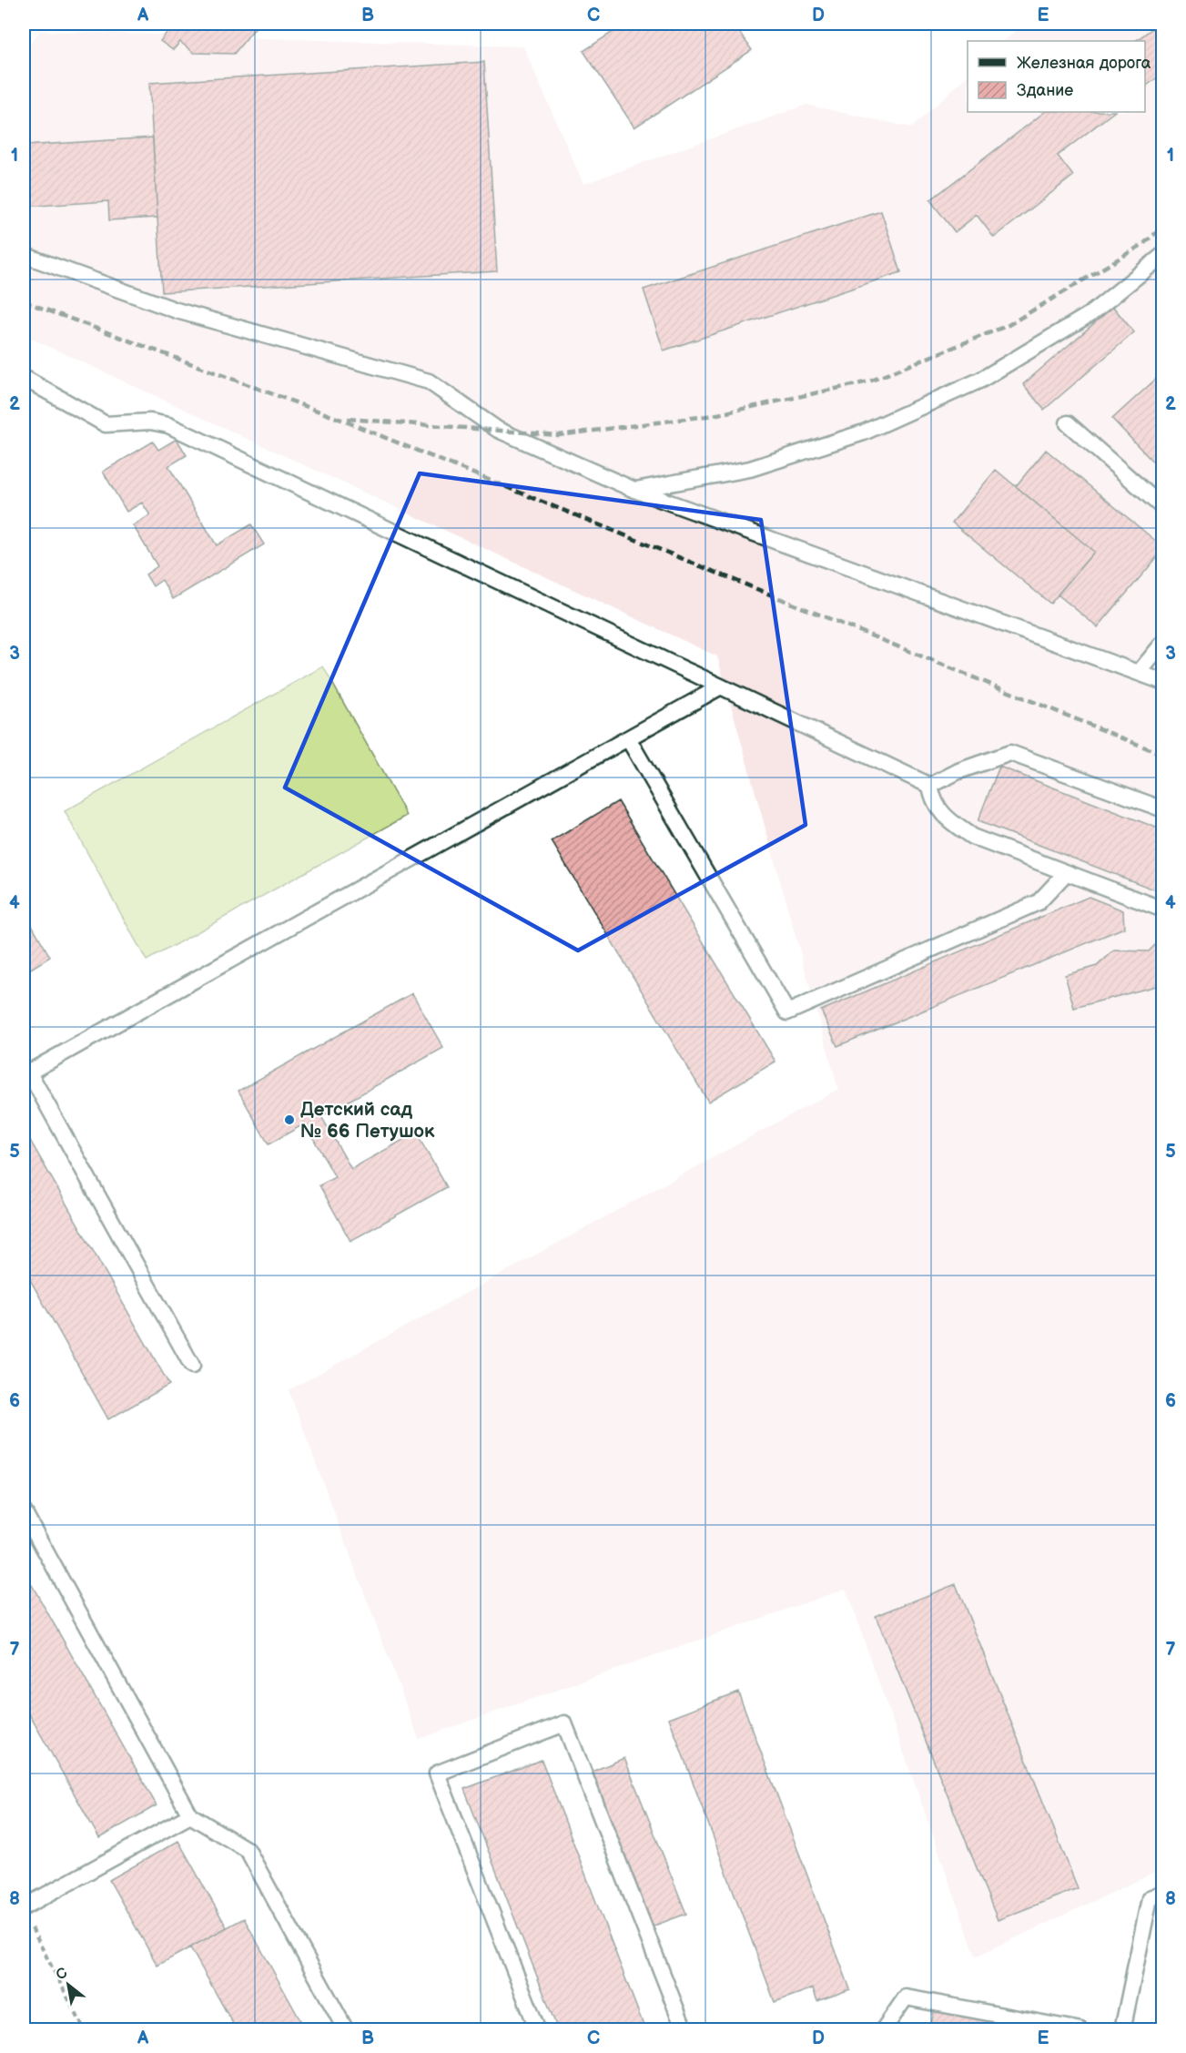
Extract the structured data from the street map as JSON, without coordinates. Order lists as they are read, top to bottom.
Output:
{
  "places": ["Детский сад № 66 Петушок"],
  "legend": ["Железная дорога", "Здание"],
  "north": "top left",
  "grid": {
    "columns": [
      "A",
      "B",
      "C",
      "D",
      "E"
    ],
    "rows": [
      "1",
      "2",
      "3",
      "4",
      "5",
      "6",
      "7",
      "8"
    ]
  }
}
